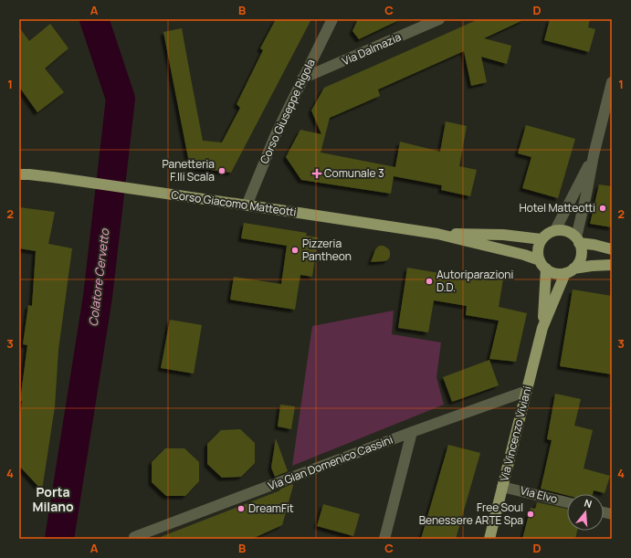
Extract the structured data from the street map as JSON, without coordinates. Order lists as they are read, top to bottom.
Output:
{
  "streets": {
    "main road": ["Corso Giacomo Matteotti", "Via Vincenzo Viviani"],
    "street": [
      "Via Dalmazia",
      "Corso Giuseppe Rigola",
      "Via Gian Domenico Cassini",
      "Via Elvo"
    ]
  },
  "crossings": [
    ["Via Dalmazia", "Corso Giuseppe Rigola"],
    ["Corso Giuseppe Rigola", "Corso Giacomo Matteotti"],
    ["Corso Giacomo Matteotti", "Via Vincenzo Viviani"],
    ["Via Vincenzo Viviani", "Via Gian Domenico Cassini"],
    ["Via Vincenzo Viviani", "Via Elvo"]
  ],
  "districts": ["Porta Milano"],
  "water": ["Colatore Cervetto"],
  "places": {
    "other": [
      "Panetteria F.lli Scala",
      "Hotel Matteotti",
      "Pizzeria Pantheon",
      "Autoriparazioni D.D.",
      "DreamFit",
      "Free Soul Benessere ARTE Spa"
    ],
    "health": ["Comunale 3"]
  },
  "north": "top",
  "grid": {
    "columns": [
      "A",
      "B",
      "C",
      "D"
    ],
    "rows": [
      "1",
      "2",
      "3",
      "4"
    ]
  }
}
